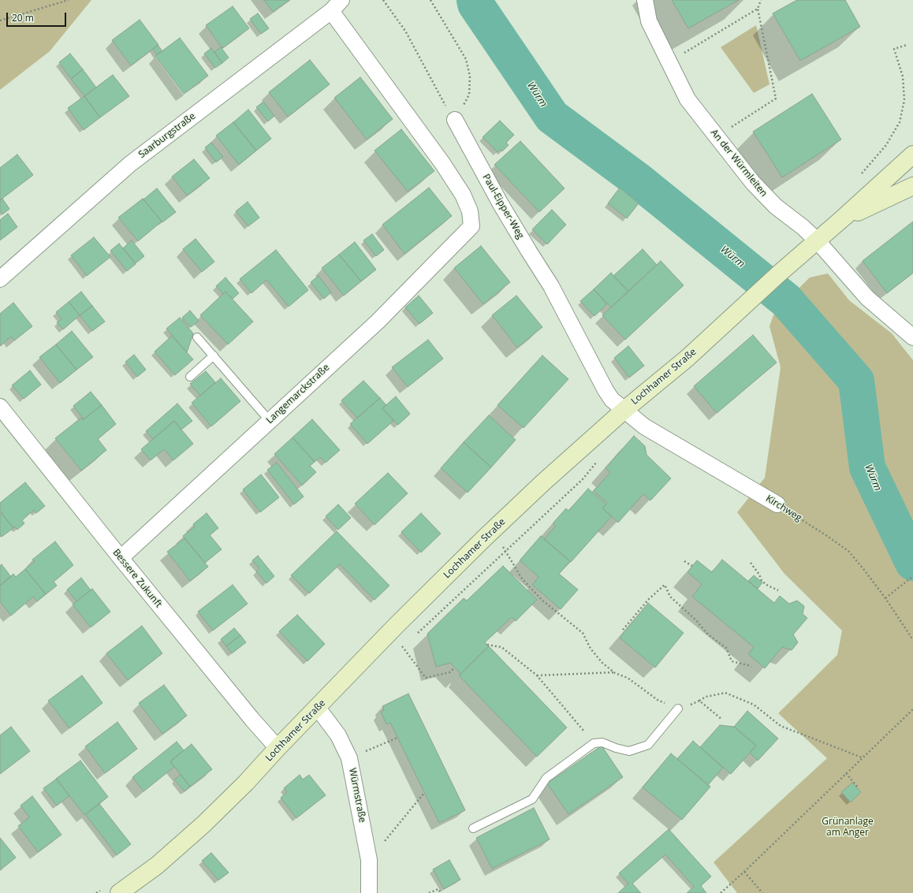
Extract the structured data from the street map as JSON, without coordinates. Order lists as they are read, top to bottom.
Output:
{
  "streets": {
    "street": [
      "Saarburgstraße",
      "An der Würmleiten",
      "Paul-Eipper-Weg",
      "Lochhamer Straße",
      "Langemarckstraße",
      "Kirchweg",
      "Bessere Zukunft",
      "Würmstraße"
    ]
  },
  "crossings": [
    ["Saarburgstraße", "Langemarckstraße"],
    ["An der Würmleiten", "Lochhamer Straße"],
    ["Paul-Eipper-Weg", "Lochhamer Straße"],
    ["Paul-Eipper-Weg", "Kirchweg"],
    ["Lochhamer Straße", "Kirchweg"],
    ["Lochhamer Straße", "Bessere Zukunft"],
    ["Lochhamer Straße", "Würmstraße"],
    ["Langemarckstraße", "Bessere Zukunft"]
  ],
  "water": ["Würm"],
  "parks": ["Grünanlage am Anger"],
  "scale_bar": "20 m"
}
